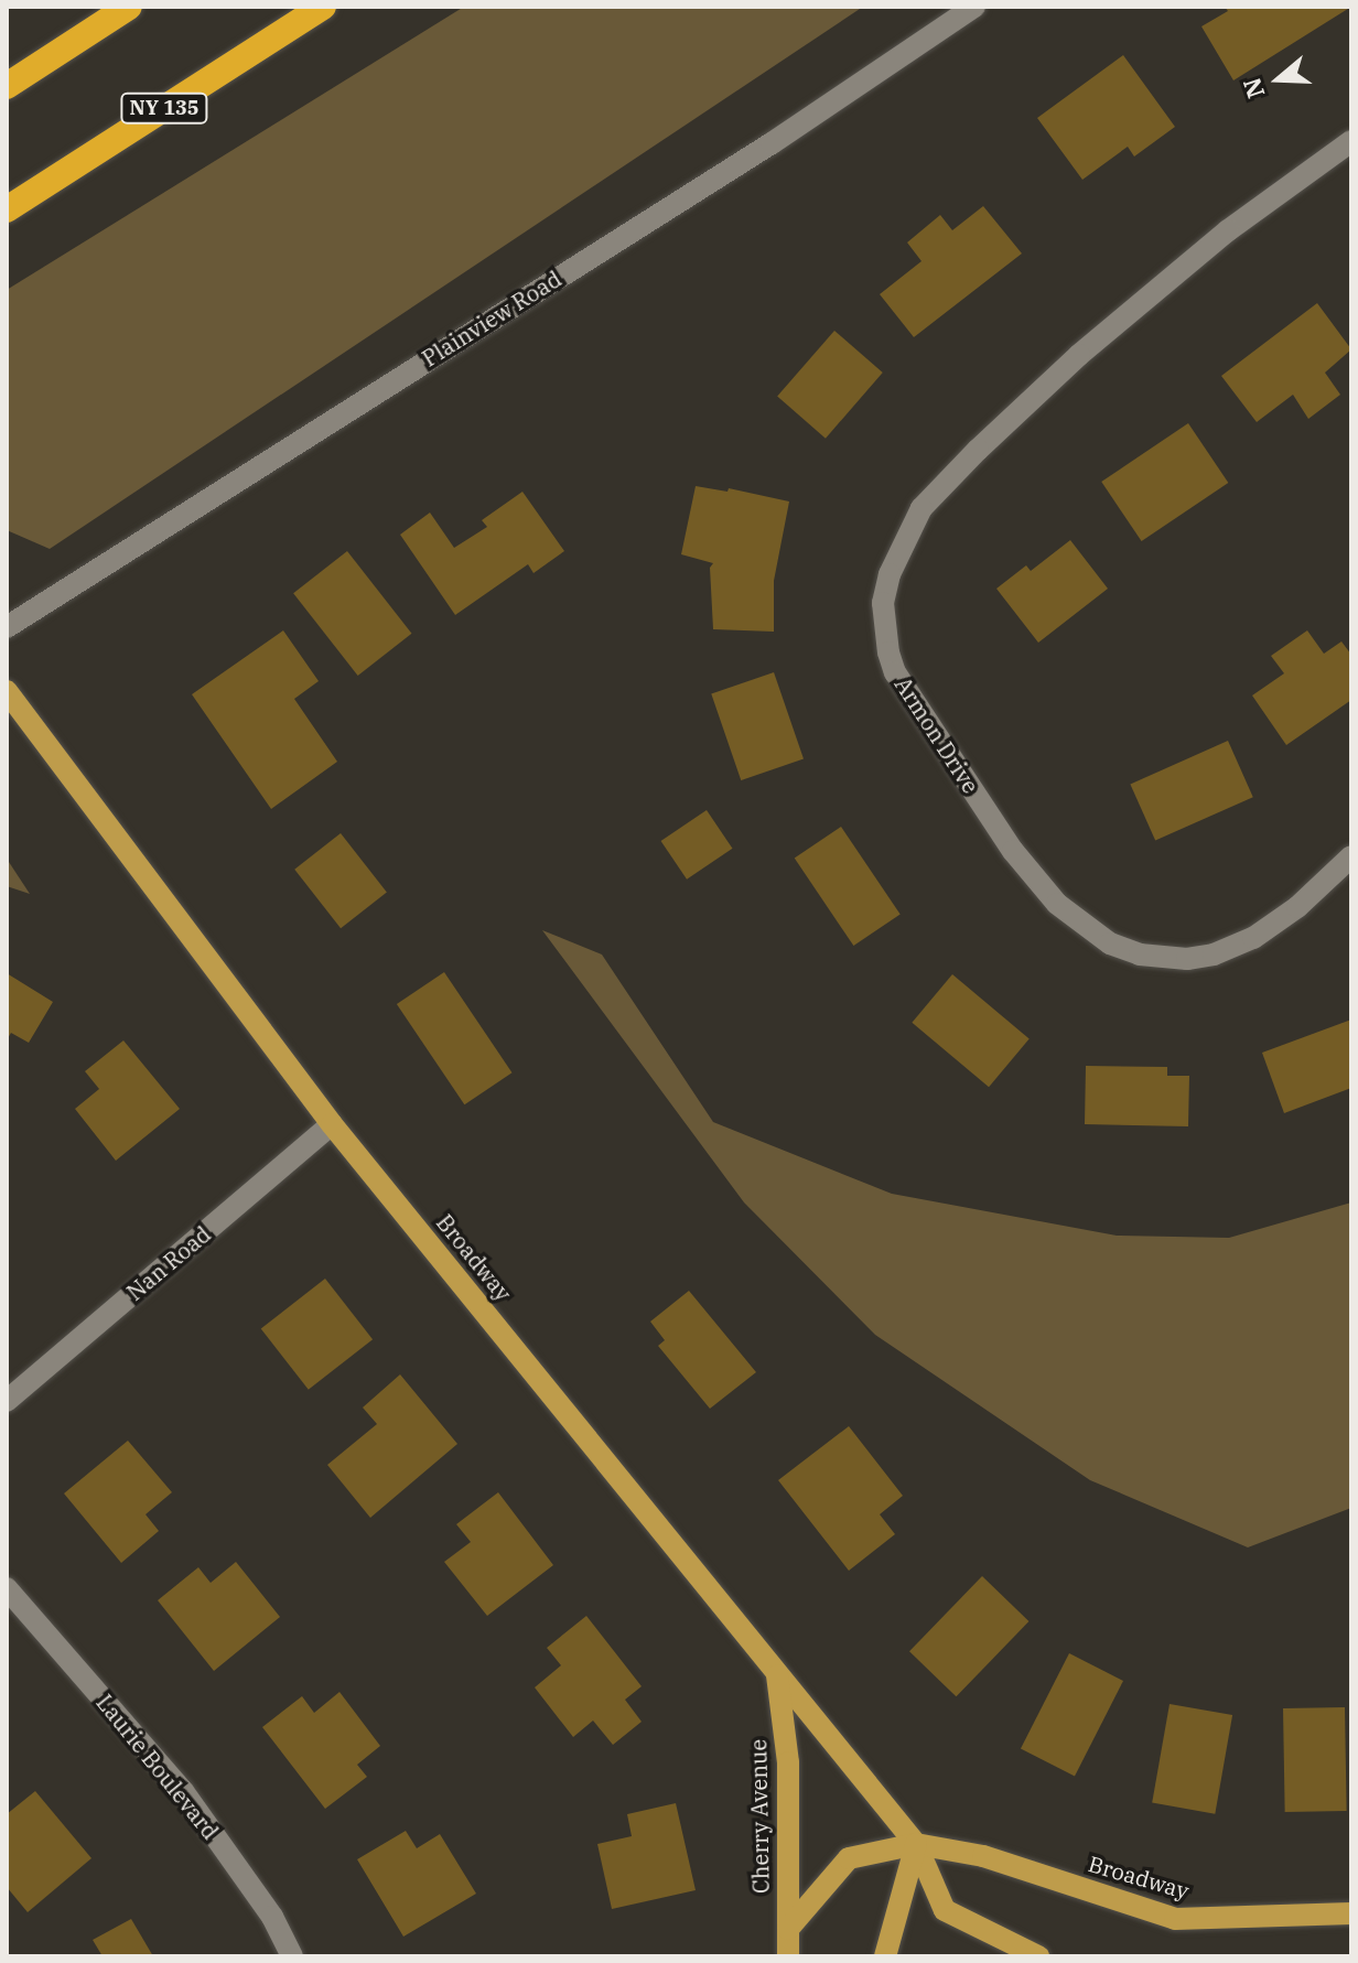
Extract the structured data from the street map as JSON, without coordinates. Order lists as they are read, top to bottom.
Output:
{
  "streets": {
    "highway": ["NY 135"],
    "main road": ["Broadway", "Cherry Avenue"],
    "street": [
      "Plainview Road",
      "Armon Drive",
      "Nan Road",
      "Laurie Boulevard"
    ]
  },
  "crossings": [
    ["Broadway", "Nan Road"],
    ["Broadway", "Cherry Avenue"]
  ],
  "north": "left"
}
